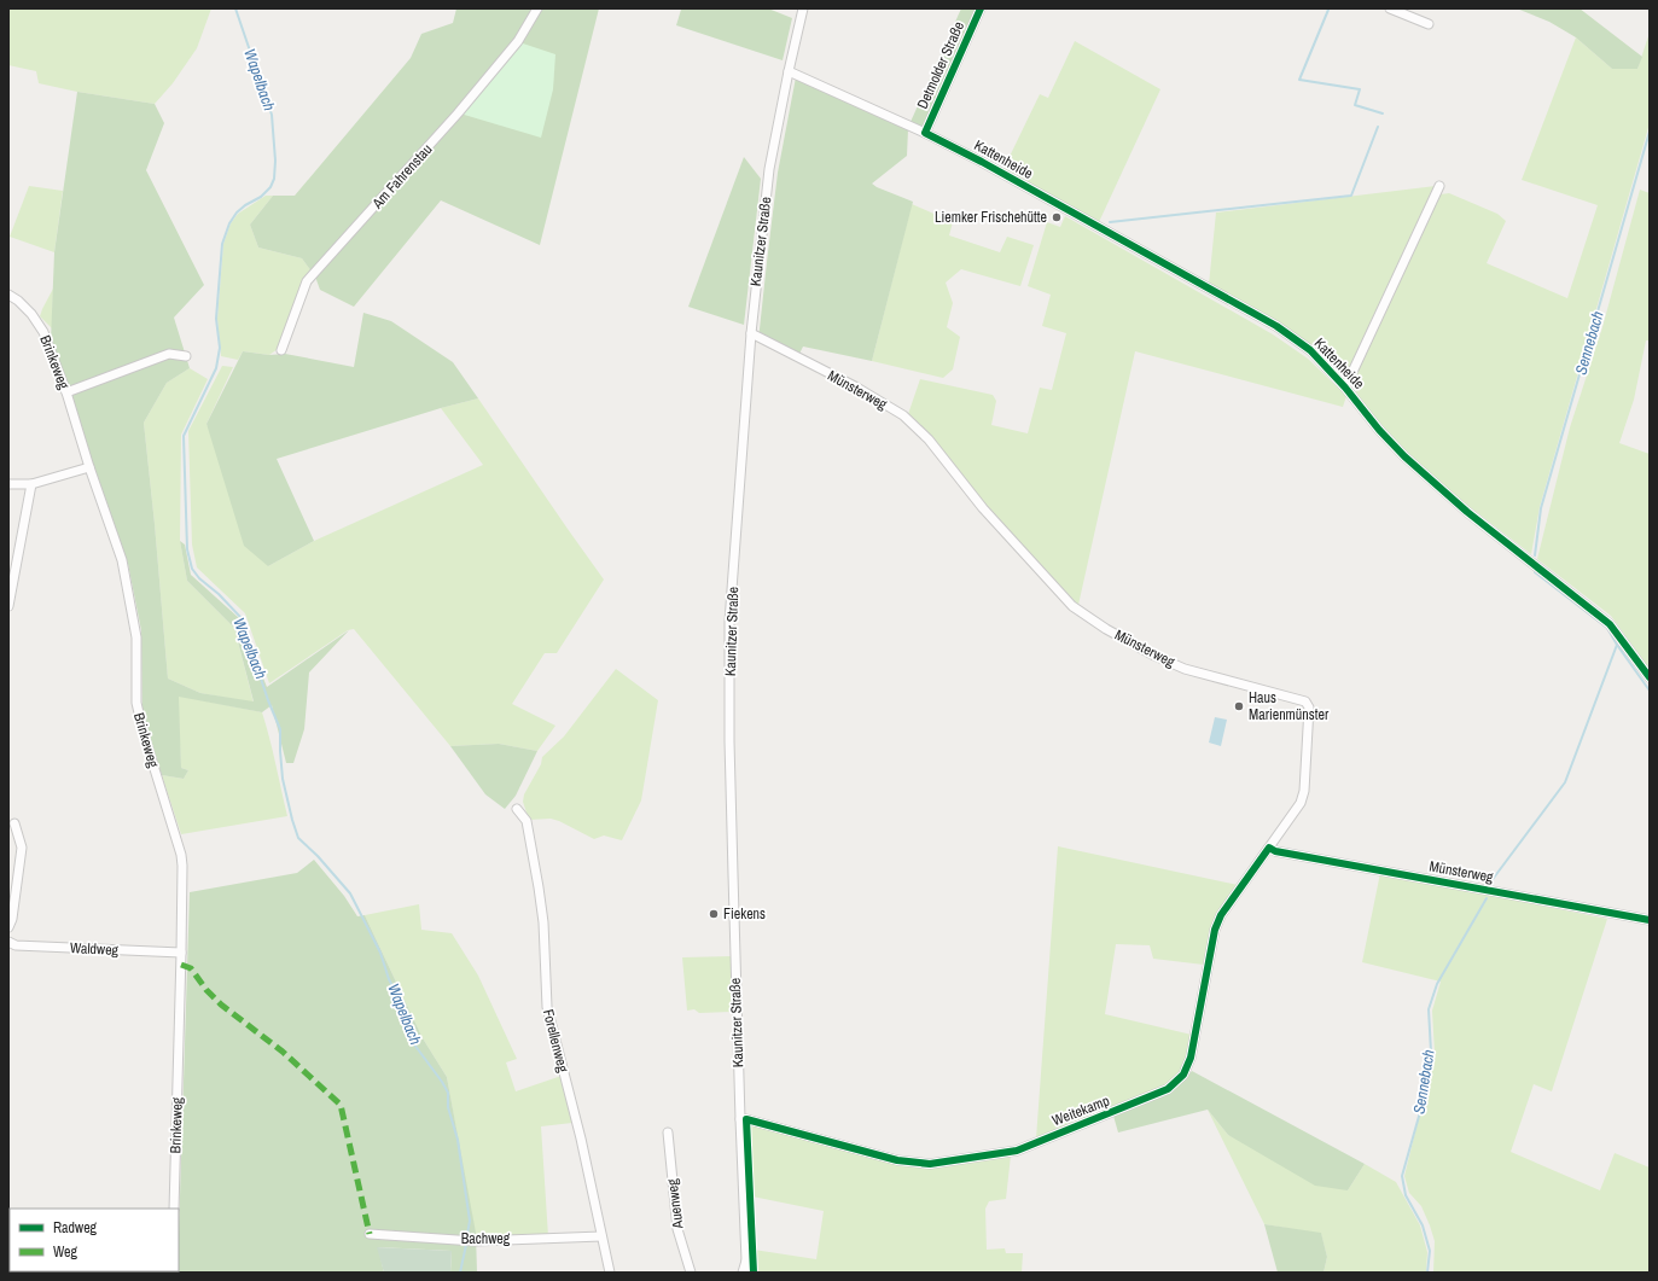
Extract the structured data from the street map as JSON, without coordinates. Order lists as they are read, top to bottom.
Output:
{
  "streets": {
    "street": [
      "Detmolder Straße",
      "Kattenheide",
      "Am Fahrenstau",
      "Kaunitzer Straße",
      "Brinkeweg",
      "Münsterweg",
      "Waldweg",
      "Forellenweg",
      "Weitekamp",
      "Auenweg",
      "Bachweg"
    ]
  },
  "crossings": [
    ["Detmolder Straße", "Kattenheide"],
    ["Kattenheide", "Kaunitzer Straße"],
    ["Kaunitzer Straße", "Münsterweg"],
    ["Kaunitzer Straße", "Weitekamp"],
    ["Brinkeweg", "Waldweg"],
    ["Münsterweg", "Weitekamp"],
    ["Forellenweg", "Bachweg"]
  ],
  "water": ["Wapelbach", "Sennebach"],
  "places": ["Liemker Frischehütte", "Haus Marienmünster", "Fiekens"],
  "legend": ["Radweg", "Weg"]
}
